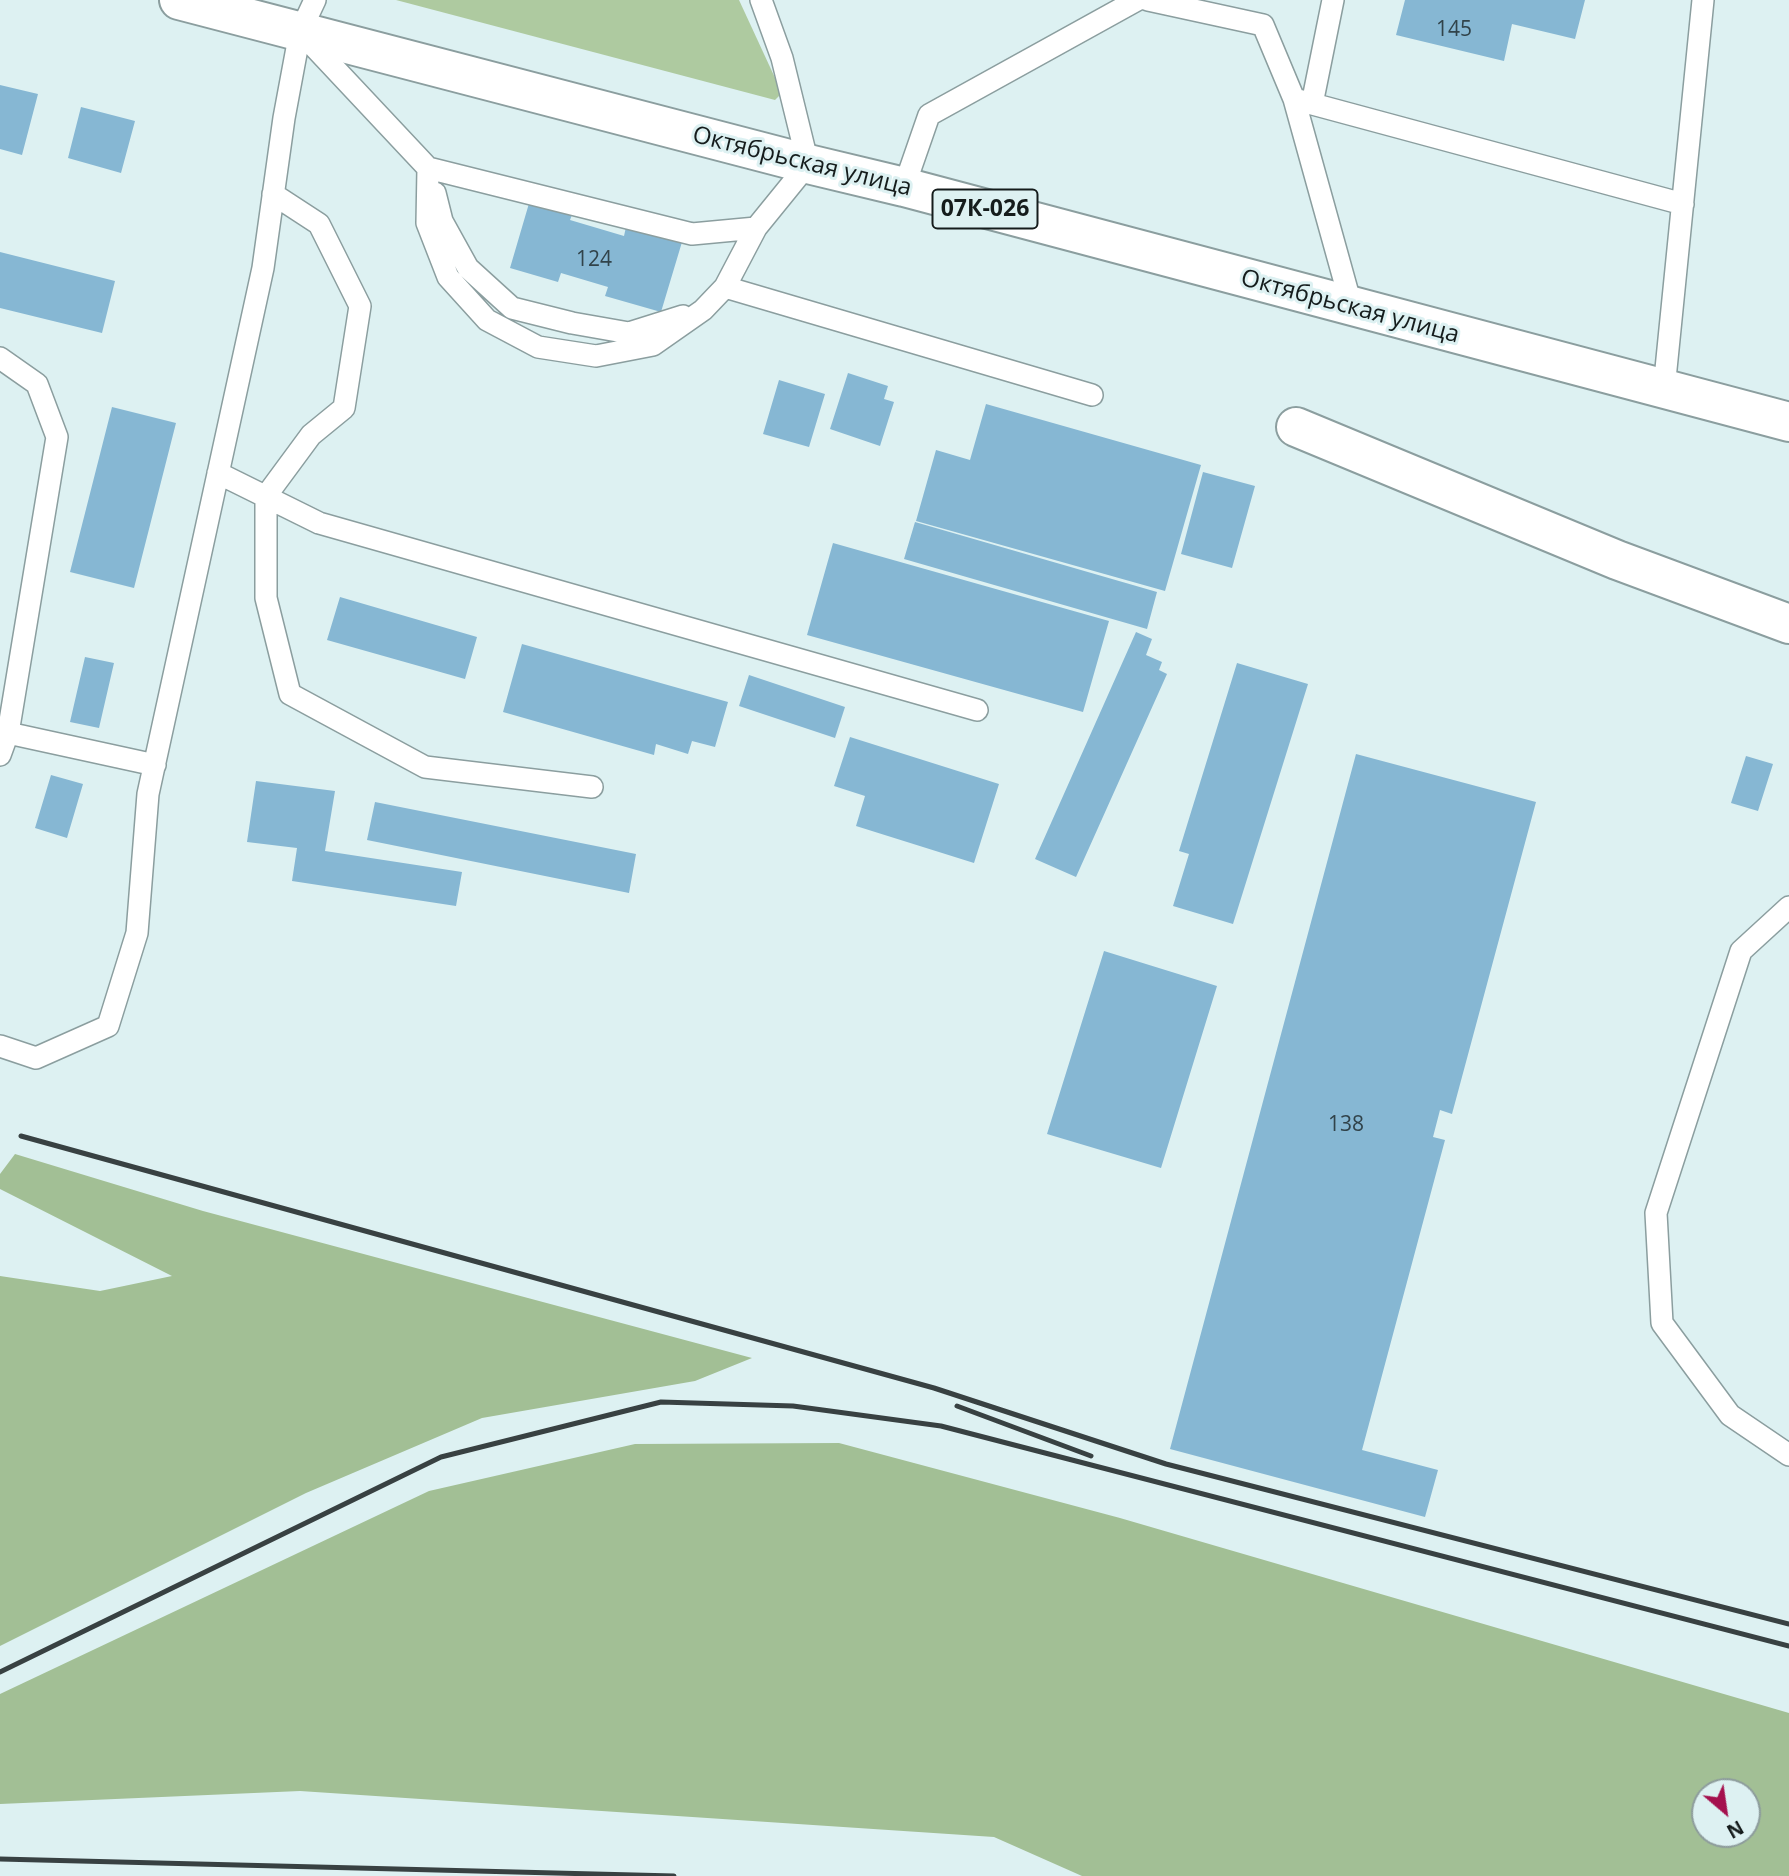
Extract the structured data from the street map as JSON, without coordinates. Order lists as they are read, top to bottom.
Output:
{
  "streets": {
    "main road": ["Октябрьская улица", "07К-026"]
  },
  "house_numbers": ["145", "124", "138"],
  "north": "bottom right"
}
